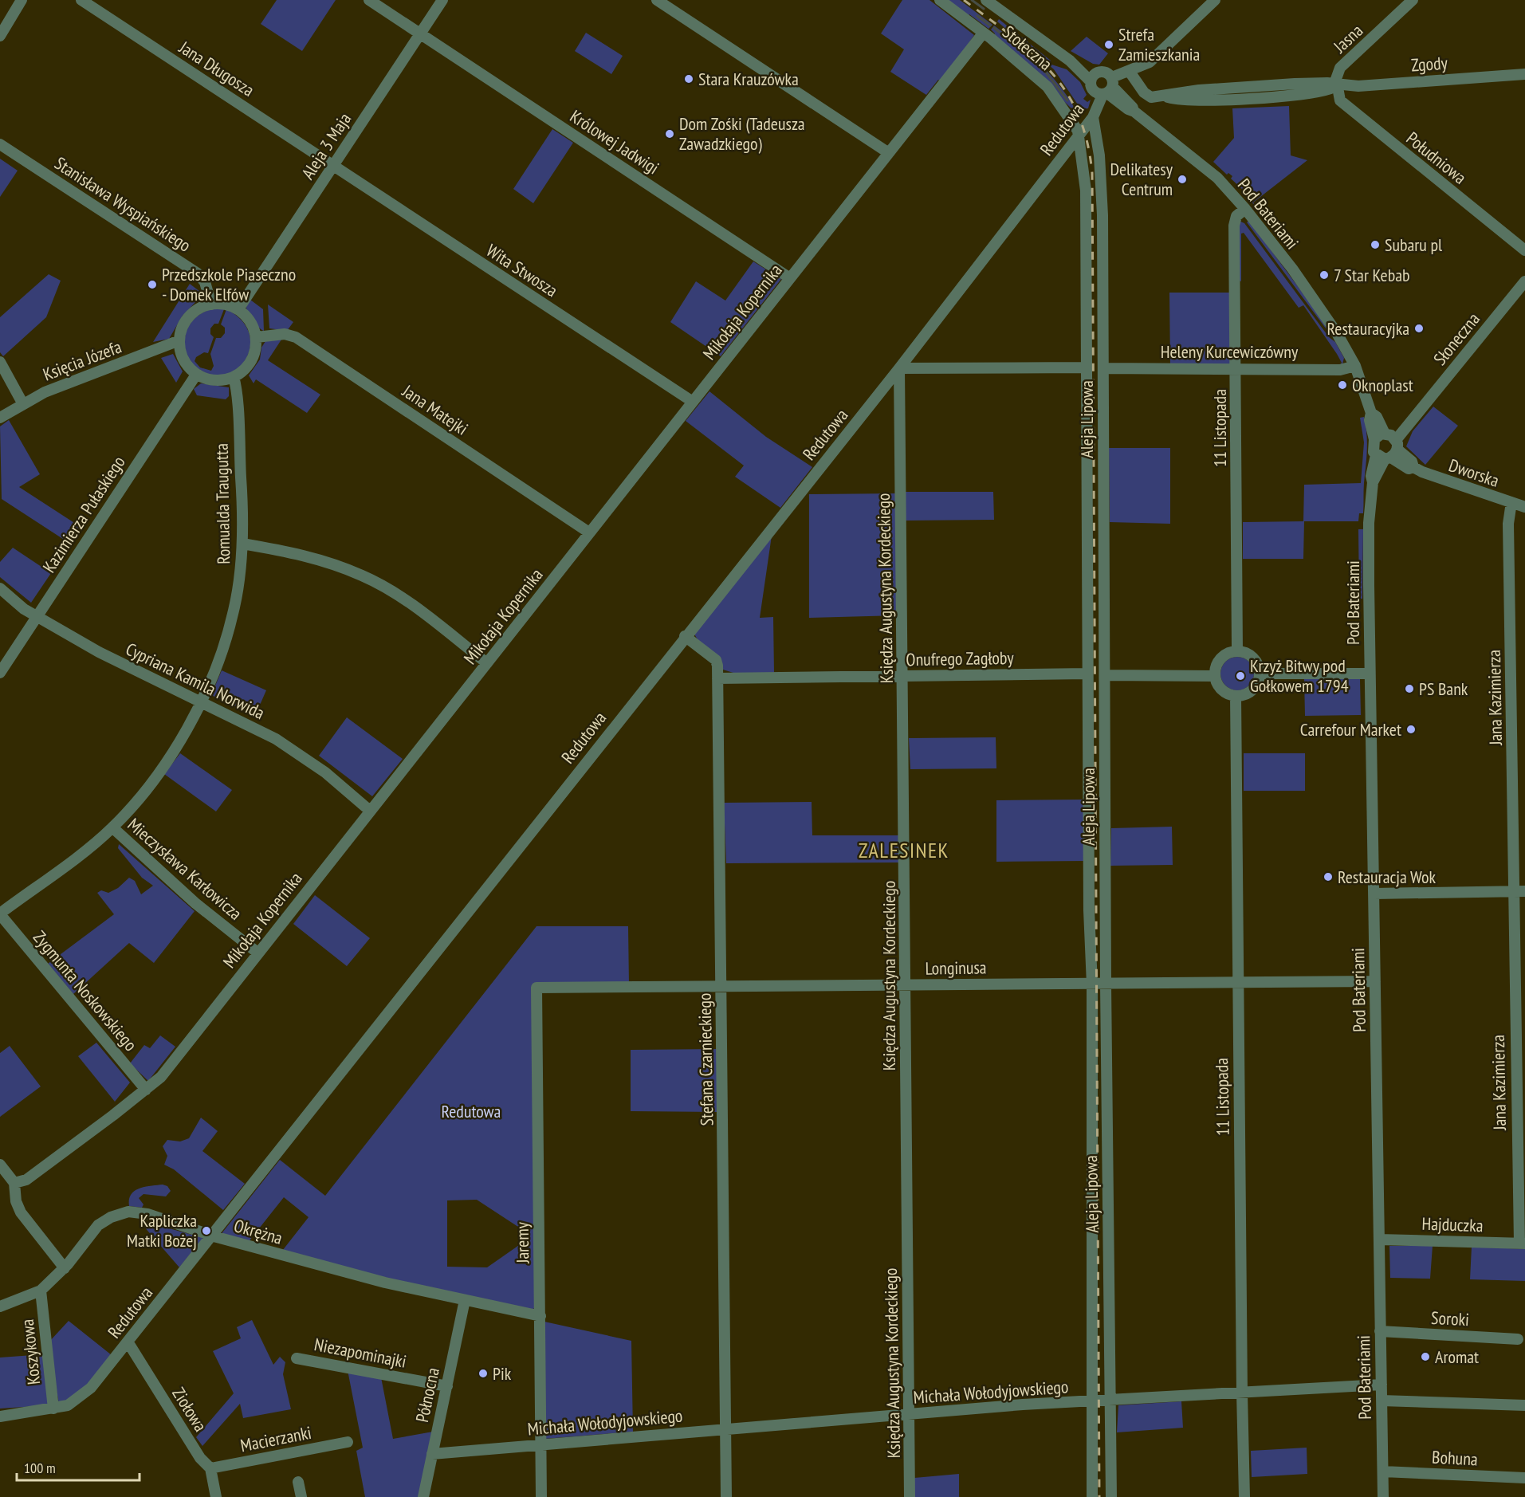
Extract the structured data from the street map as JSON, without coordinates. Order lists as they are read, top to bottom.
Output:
{
  "streets": {
    "street": [
      "Jasna",
      "Stołeczna",
      "Zgody",
      "Jana Długosza",
      "Redutowa",
      "Królowej Jadwigi",
      "Aleja 3 Maja",
      "Południowa",
      "Stanisława Wyspiańskiego",
      "Pod Bateriami",
      "Wita Stwosza",
      "Mikołaja Kopernika",
      "Słoneczna",
      "Heleny Kurcewiczówny",
      "Księcia Józefa",
      "Jana Matejki",
      "Aleja Lipowa",
      "11 Listopada",
      "Dworska",
      "Romualda Traugutta",
      "Kazimierza Pułaskiego",
      "Księdza Augustyna Kordeckiego",
      "Onufrego Zagłoby",
      "Cypriana Kamila Norwida",
      "Jana Kazimierza",
      "Mieczysława Karłowicza",
      "Longinusa",
      "Zygmunta Noskowskiego",
      "Stefana Czarnieckiego",
      "Hajduczka",
      "Okrężna",
      "Jaremy",
      "Soroki",
      "Koszykowa",
      "Niezapominajki",
      "Michała Wołodyjowskiego",
      "Północna",
      "Ziołowa",
      "Macierzanki",
      "Bohuna"
    ]
  },
  "crossings": [
    ["Jasna", "Zgody"],
    ["Jasna", "Południowa"],
    ["Stołeczna", "Redutowa"],
    ["Stołeczna", "Mikołaja Kopernika"],
    ["Stołeczna", "Aleja Lipowa"],
    ["Zgody", "Południowa"],
    ["Jana Długosza", "Aleja 3 Maja"],
    ["Jana Długosza", "Wita Stwosza"],
    ["Redutowa", "Pod Bateriami"],
    ["Redutowa", "Aleja Lipowa"],
    ["Redutowa", "Księdza Augustyna Kordeckiego"],
    ["Redutowa", "Stefana Czarnieckiego"],
    ["Redutowa", "Okrężna"],
    ["Redutowa", "Koszykowa"],
    ["Redutowa", "Ziołowa"],
    ["Królowej Jadwigi", "Aleja 3 Maja"],
    ["Królowej Jadwigi", "Mikołaja Kopernika"],
    ["Aleja 3 Maja", "Stanisława Wyspiańskiego"],
    ["Aleja 3 Maja", "Wita Stwosza"],
    ["Aleja 3 Maja", "Księcia Józefa"],
    ["Aleja 3 Maja", "Jana Matejki"],
    ["Aleja 3 Maja", "Romualda Traugutta"],
    ["Aleja 3 Maja", "Kazimierza Pułaskiego"],
    ["Stanisława Wyspiańskiego", "Księcia Józefa"],
    ["Stanisława Wyspiańskiego", "Jana Matejki"],
    ["Stanisława Wyspiańskiego", "Romualda Traugutta"],
    ["Stanisława Wyspiańskiego", "Kazimierza Pułaskiego"],
    ["Pod Bateriami", "Słoneczna"],
    ["Pod Bateriami", "Heleny Kurcewiczówny"],
    ["Pod Bateriami", "11 Listopada"],
    ["Pod Bateriami", "Dworska"],
    ["Pod Bateriami", "Longinusa"],
    ["Pod Bateriami", "Hajduczka"],
    ["Pod Bateriami", "Soroki"],
    ["Pod Bateriami", "Michała Wołodyjowskiego"],
    ["Pod Bateriami", "Bohuna"],
    ["Wita Stwosza", "Mikołaja Kopernika"],
    ["Mikołaja Kopernika", "Jana Matejki"],
    ["Mikołaja Kopernika", "Cypriana Kamila Norwida"],
    ["Mikołaja Kopernika", "Mieczysława Karłowicza"],
    ["Mikołaja Kopernika", "Zygmunta Noskowskiego"],
    ["Słoneczna", "Dworska"],
    ["Heleny Kurcewiczówny", "Aleja Lipowa"],
    ["Heleny Kurcewiczówny", "11 Listopada"],
    ["Księcia Józefa", "Jana Matejki"],
    ["Księcia Józefa", "Romualda Traugutta"],
    ["Księcia Józefa", "Kazimierza Pułaskiego"],
    ["Jana Matejki", "Romualda Traugutta"],
    ["Jana Matejki", "Kazimierza Pułaskiego"],
    ["Aleja Lipowa", "Onufrego Zagłoby"],
    ["Aleja Lipowa", "Longinusa"],
    ["Aleja Lipowa", "Michała Wołodyjowskiego"],
    ["11 Listopada", "Longinusa"],
    ["11 Listopada", "Michała Wołodyjowskiego"],
    ["Dworska", "Jana Kazimierza"],
    ["Romualda Traugutta", "Kazimierza Pułaskiego"],
    ["Romualda Traugutta", "Cypriana Kamila Norwida"],
    ["Romualda Traugutta", "Mieczysława Karłowicza"],
    ["Romualda Traugutta", "Zygmunta Noskowskiego"],
    ["Kazimierza Pułaskiego", "Cypriana Kamila Norwida"],
    ["Księdza Augustyna Kordeckiego", "Onufrego Zagłoby"],
    ["Księdza Augustyna Kordeckiego", "Longinusa"],
    ["Księdza Augustyna Kordeckiego", "Michała Wołodyjowskiego"],
    ["Onufrego Zagłoby", "Stefana Czarnieckiego"],
    ["Jana Kazimierza", "Hajduczka"],
    ["Longinusa", "Stefana Czarnieckiego"],
    ["Longinusa", "Jaremy"],
    ["Stefana Czarnieckiego", "Michała Wołodyjowskiego"],
    ["Okrężna", "Jaremy"],
    ["Okrężna", "Koszykowa"],
    ["Okrężna", "Północna"],
    ["Jaremy", "Michała Wołodyjowskiego"],
    ["Niezapominajki", "Północna"],
    ["Michała Wołodyjowskiego", "Północna"],
    ["Ziołowa", "Macierzanki"]
  ],
  "districts": ["ZALESINEK"],
  "parks": ["Redutowa"],
  "places": [
    "Strefa Zamieszkania",
    "Stara Krauzówka",
    "Dom Zośki (Tadeusza Zawadzkiego)",
    "Delikatesy Centrum",
    "Subaru pl",
    "7 Star Kebab",
    "Przedszkole Piaseczno - Domek Elfów",
    "Restauracyjka",
    "Oknoplast",
    "Krzyż Bitwy pod Gołkowem 1794",
    "PS Bank",
    "Carrefour Market",
    "Restauracja Wok",
    "Kapliczka Matki Bożej",
    "Aromat",
    "Pik"
  ],
  "scale_bar": "100 m"
}
